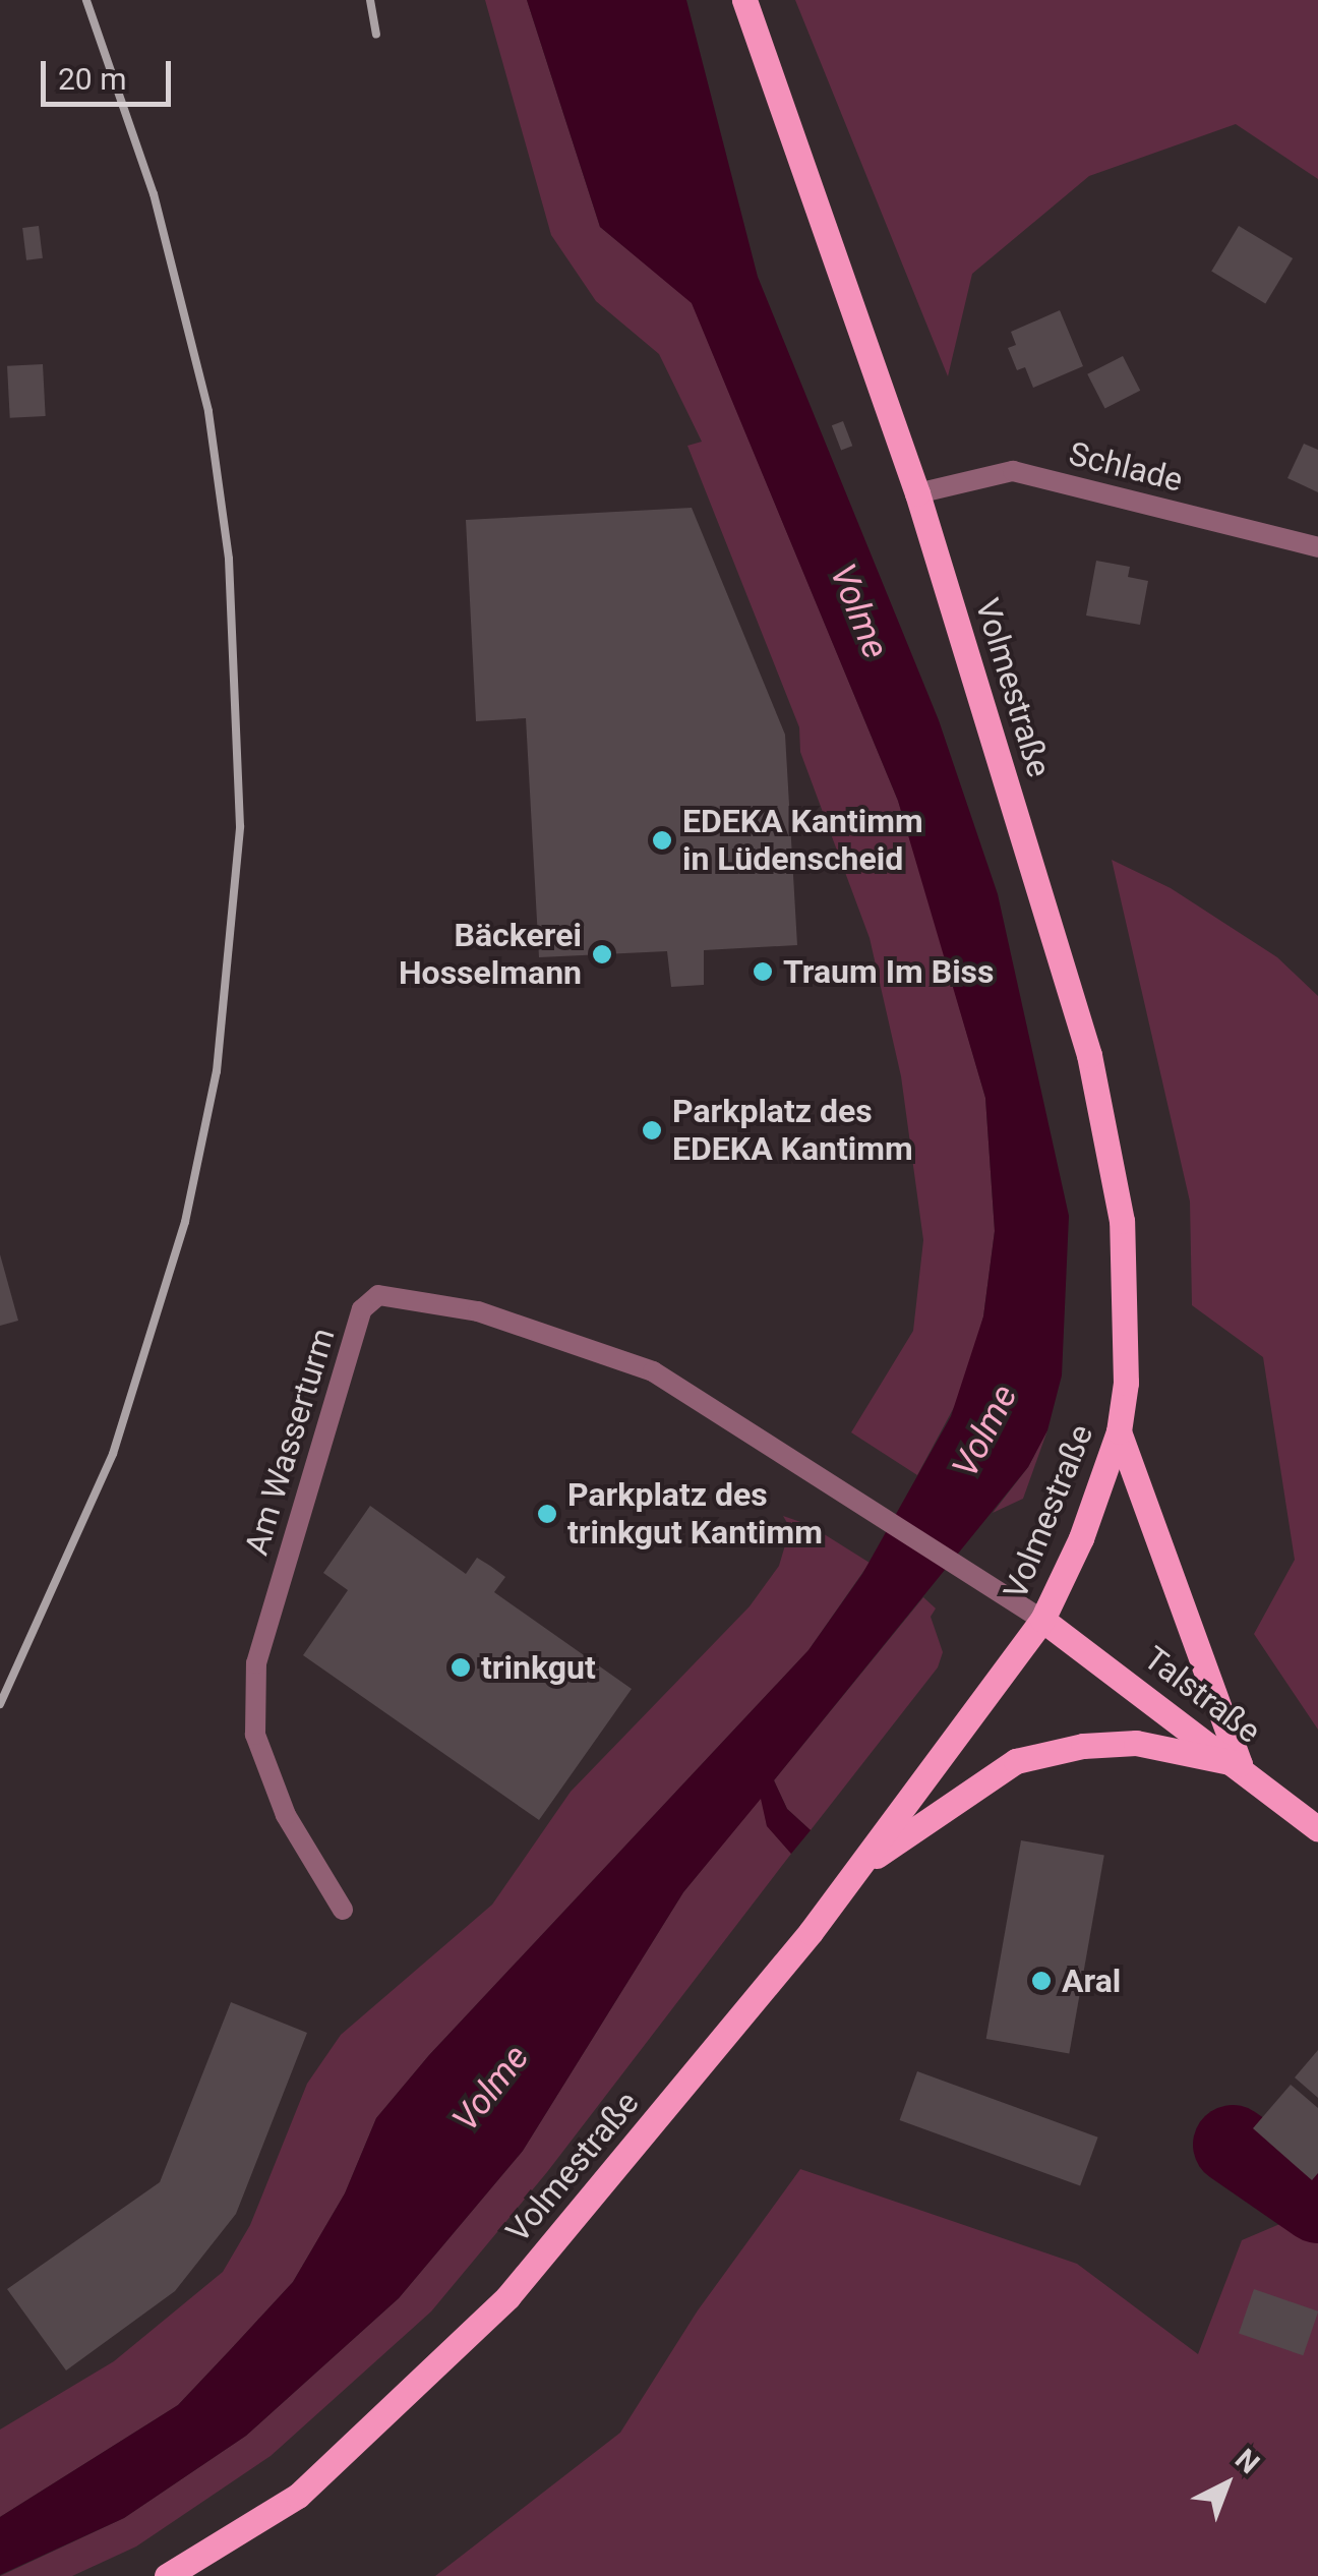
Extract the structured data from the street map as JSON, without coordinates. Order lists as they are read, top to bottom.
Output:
{
  "streets": {
    "main road": ["Volmestraße", "Talstraße"],
    "street": ["Schlade", "Am Wasserturm"]
  },
  "crossings": [
    ["Schlade", "Volmestraße"],
    ["Volmestraße", "Am Wasserturm"],
    ["Volmestraße", "Talstraße"],
    ["Am Wasserturm", "Talstraße"]
  ],
  "water": ["Volme"],
  "places": [
    "EDEKA Kantimm in Lüdenscheid",
    "Bäckerei Hosselmann",
    "Traum Im Biss",
    "Parkplatz des EDEKA Kantimm",
    "Parkplatz des trinkgut Kantimm",
    "trinkgut",
    "Aral"
  ],
  "scale_bar": "20 m",
  "north": "top right"
}
